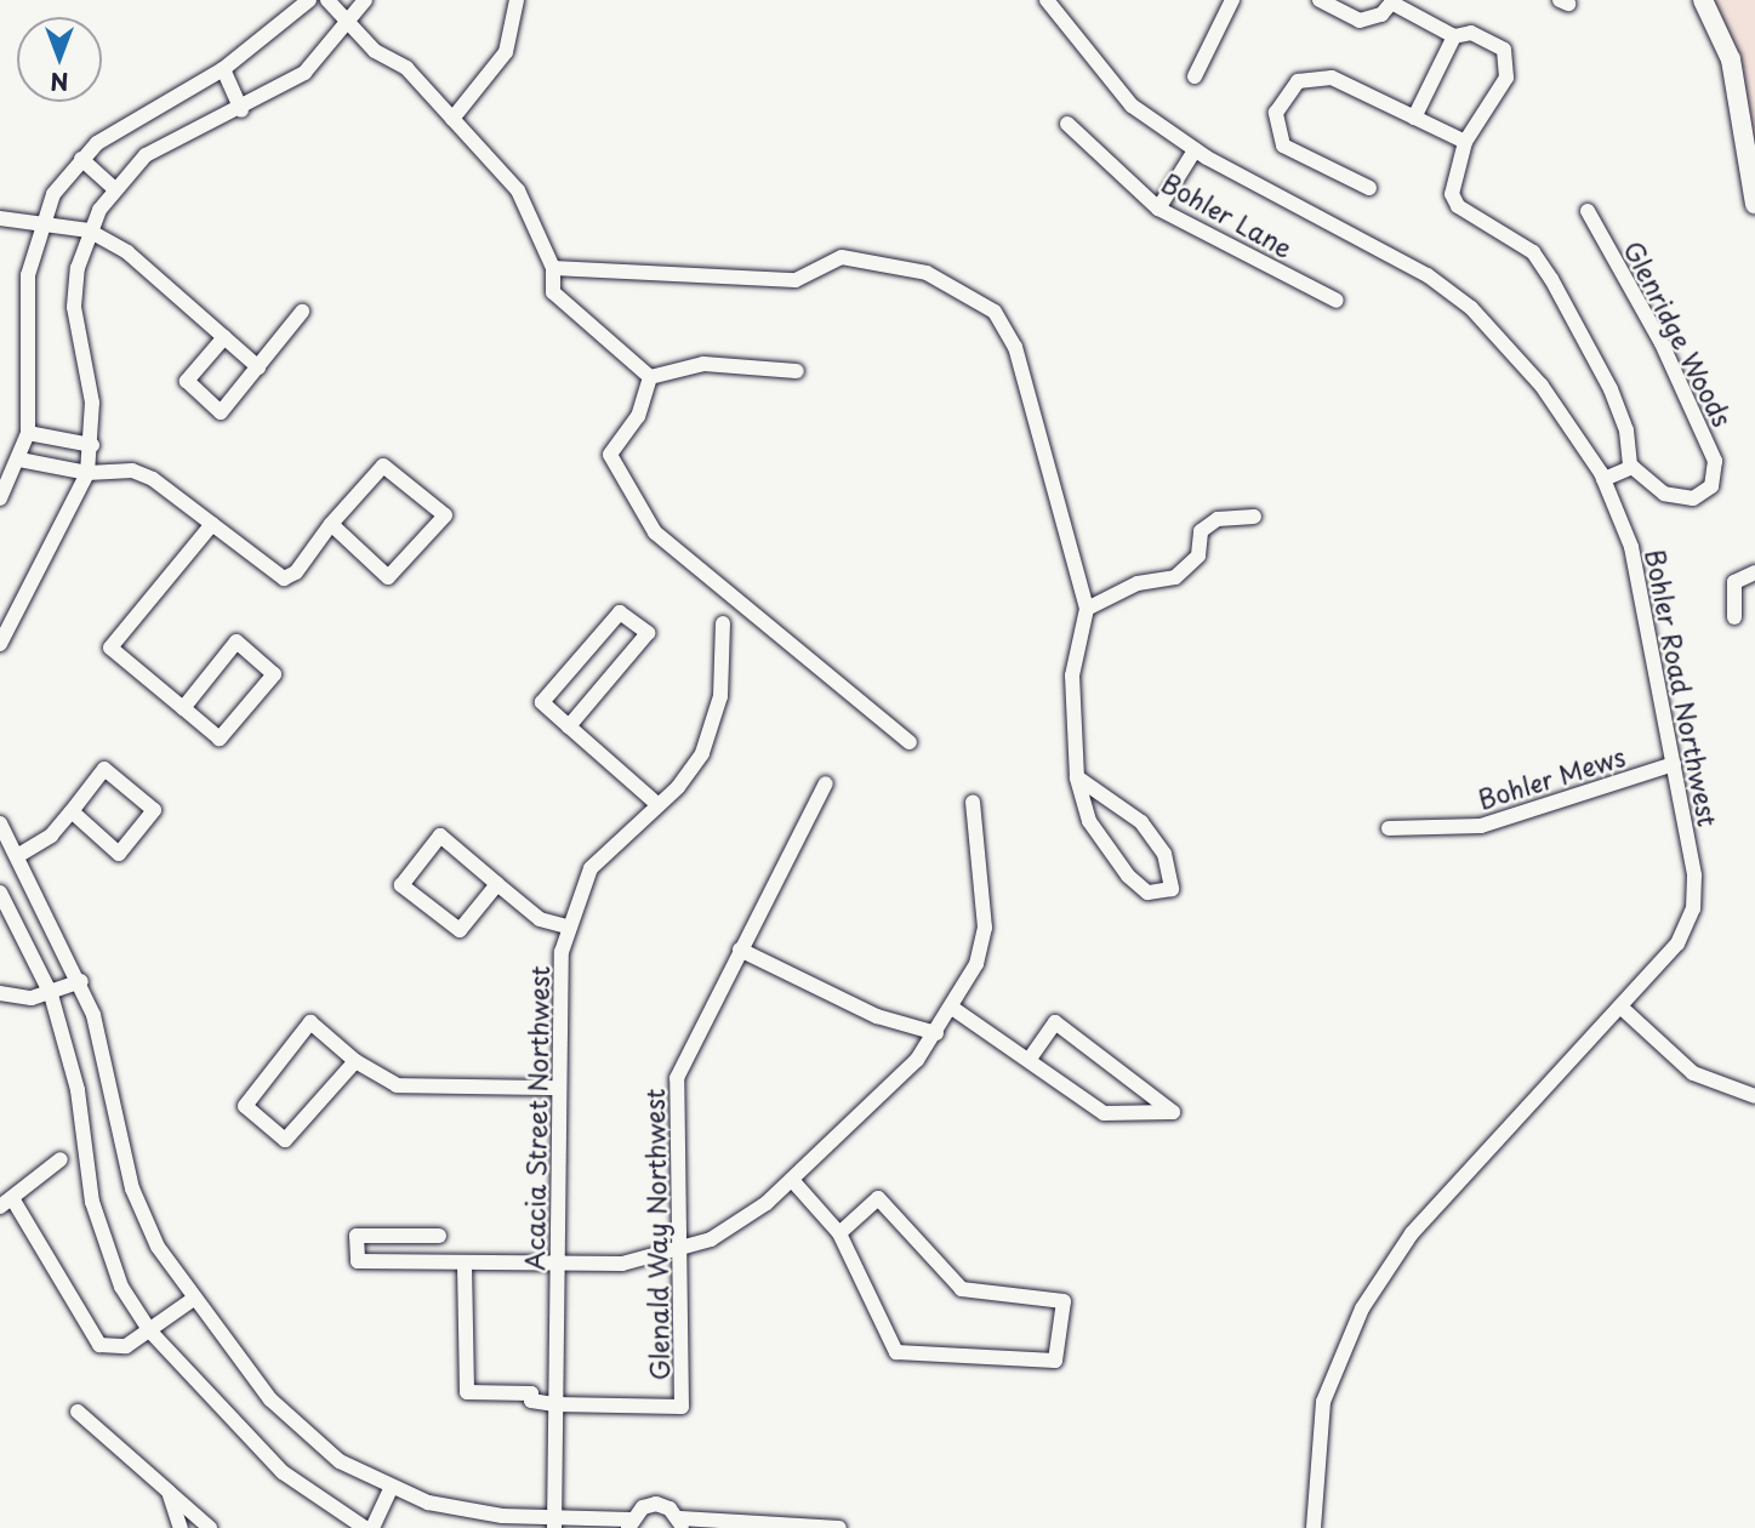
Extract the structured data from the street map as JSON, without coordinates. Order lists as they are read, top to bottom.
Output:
{
  "streets": {
    "street": [
      "Bohler Lane",
      "Glenridge Woods",
      "Bohler Road Northwest",
      "Bohler Mews",
      "Acacia Street Northwest",
      "Glenald Way Northwest"
    ]
  },
  "crossings": [
    ["Bohler Road Northwest", "Bohler Mews"],
    ["Acacia Street Northwest", "Glenald Way Northwest"]
  ],
  "north": "bottom"
}
